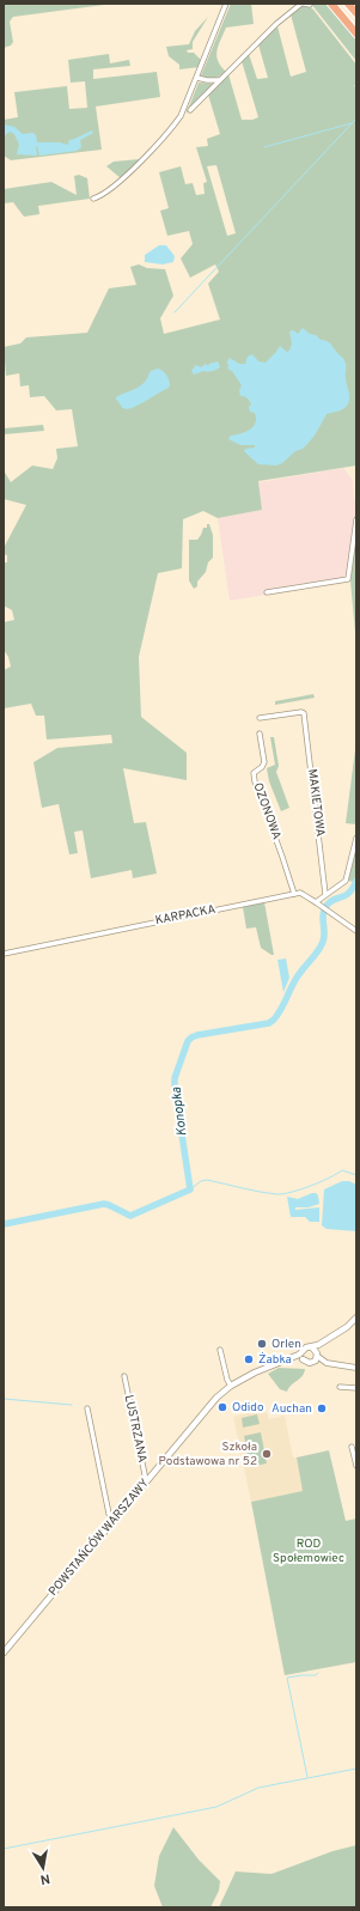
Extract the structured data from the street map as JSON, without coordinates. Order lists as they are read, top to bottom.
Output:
{
  "streets": {
    "main road": ["POWSTAŃCÓW WARSZAWY"],
    "street": [
      "MAKIETOWA",
      "OZONOWA",
      "KARPACKA",
      "LUSTRZANA"
    ]
  },
  "crossings": [
    ["OZONOWA", "KARPACKA"],
    ["LUSTRZANA", "POWSTAŃCÓW WARSZAWY"]
  ],
  "water": ["Konopka"],
  "parks": ["ROD Społemowiec"],
  "places": [
    "Orlen",
    "Żabka",
    "Odido",
    "Auchan",
    "Szkoła Podstawowa nr 52"
  ],
  "north": "bottom"
}
